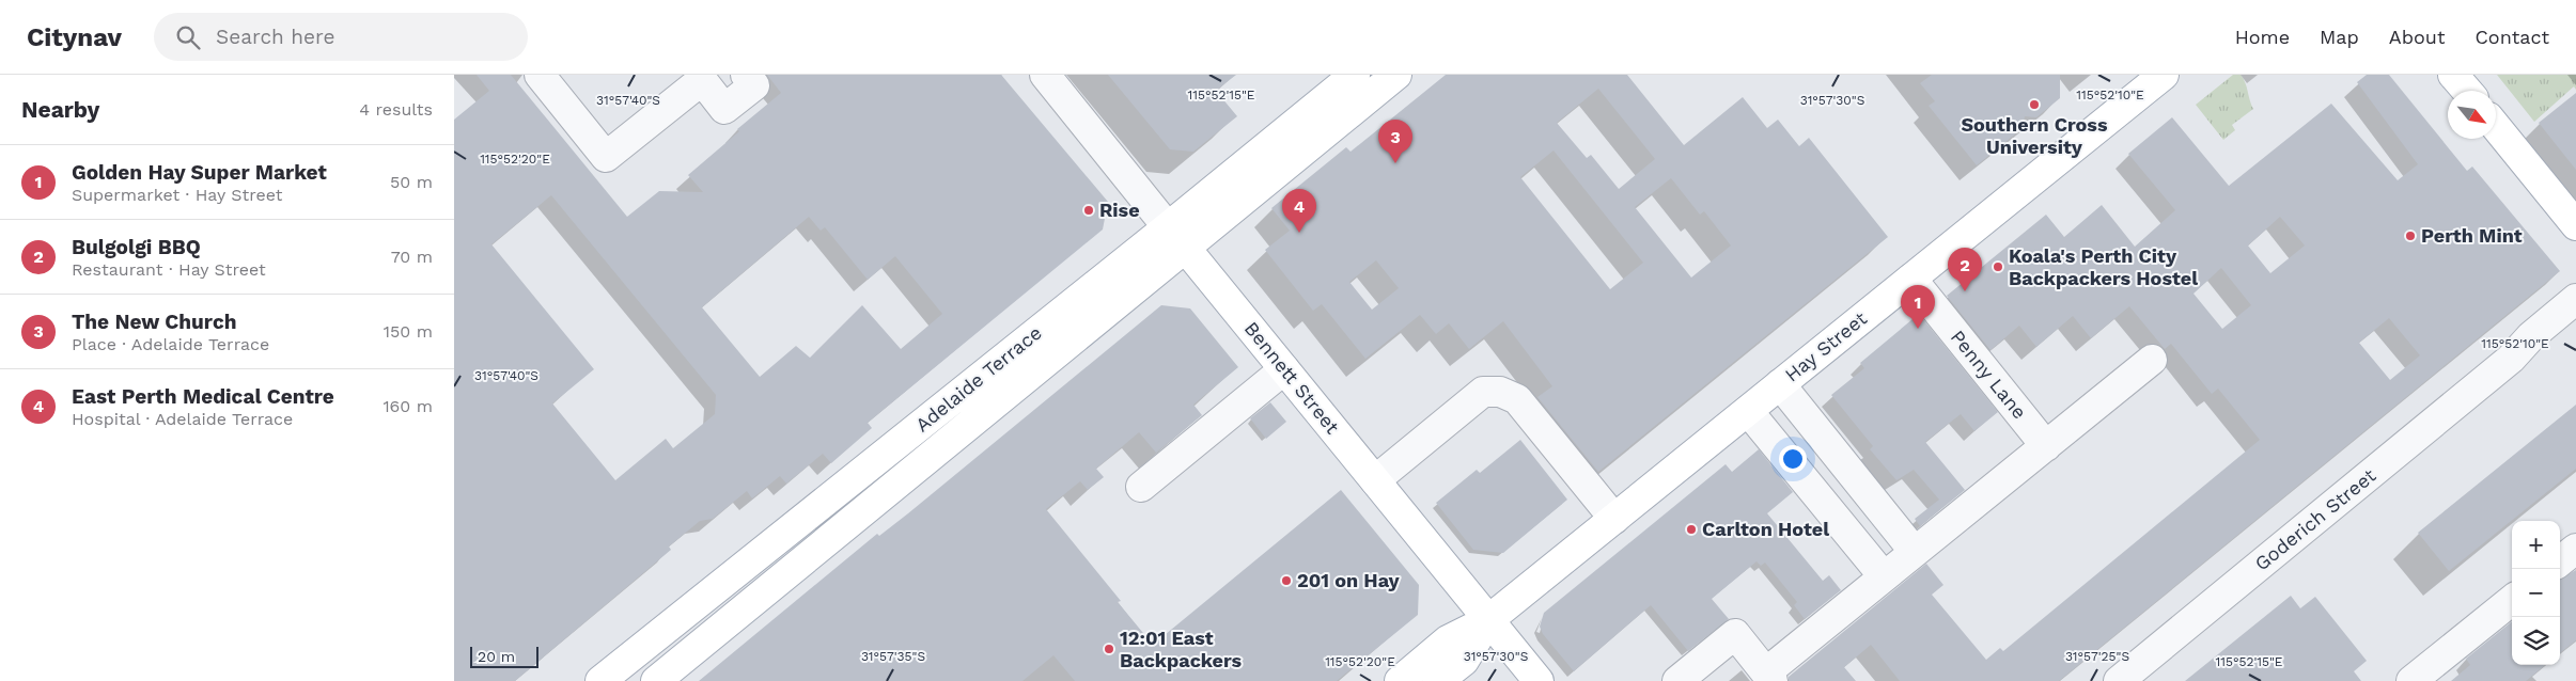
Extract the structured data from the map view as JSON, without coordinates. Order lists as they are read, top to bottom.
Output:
{
  "streets": {
    "main road": ["Hay Street", "Bennett Street", "Adelaide Terrace"],
    "street": ["Penny Lane", "Goderich Street"]
  },
  "crossings": [
    ["Hay Street", "Penny Lane"],
    ["Hay Street", "Bennett Street"],
    ["Bennett Street", "Adelaide Terrace"]
  ],
  "places": [
    "Southern Cross University",
    "Rise",
    "Perth Mint",
    "Koala's Perth City Backpackers Hostel",
    "Carlton Hotel",
    "201 on Hay",
    "12:01 East Backpackers"
  ],
  "scale_bar": "20 m",
  "north": "bottom right",
  "page": {
    "header": "Citynav",
    "search": "Search here",
    "nav": [
      "Home",
      "Map",
      "About",
      "Contact"
    ],
    "heading": ["Nearby", "4 results"],
    "pins": [
      "3",
      "4",
      "2",
      "1"
    ],
    "list": [
      {
        "mark": "1",
        "name": "Golden Hay Super Market",
        "note": "Supermarket · Hay Street",
        "value": "50 m"
      },
      {
        "mark": "2",
        "name": "Bulgolgi BBQ",
        "note": "Restaurant · Hay Street",
        "value": "70 m"
      },
      {
        "mark": "3",
        "name": "The New Church",
        "note": "Place · Adelaide Terrace",
        "value": "150 m"
      },
      {
        "mark": "4",
        "name": "East Perth Medical Centre",
        "note": "Hospital · Adelaide Terrace",
        "value": "160 m"
      }
    ],
    "map_buttons": ["+", "−"],
    "scale": "20 m"
  },
  "coordinates": [
    "115°52'15\"E",
    "115°52'10\"E",
    "31°57'40\"S",
    "31°57'30\"S",
    "115°52'20\"E",
    "31°57'35\"S",
    "31°57'25\"S"
  ]
}
